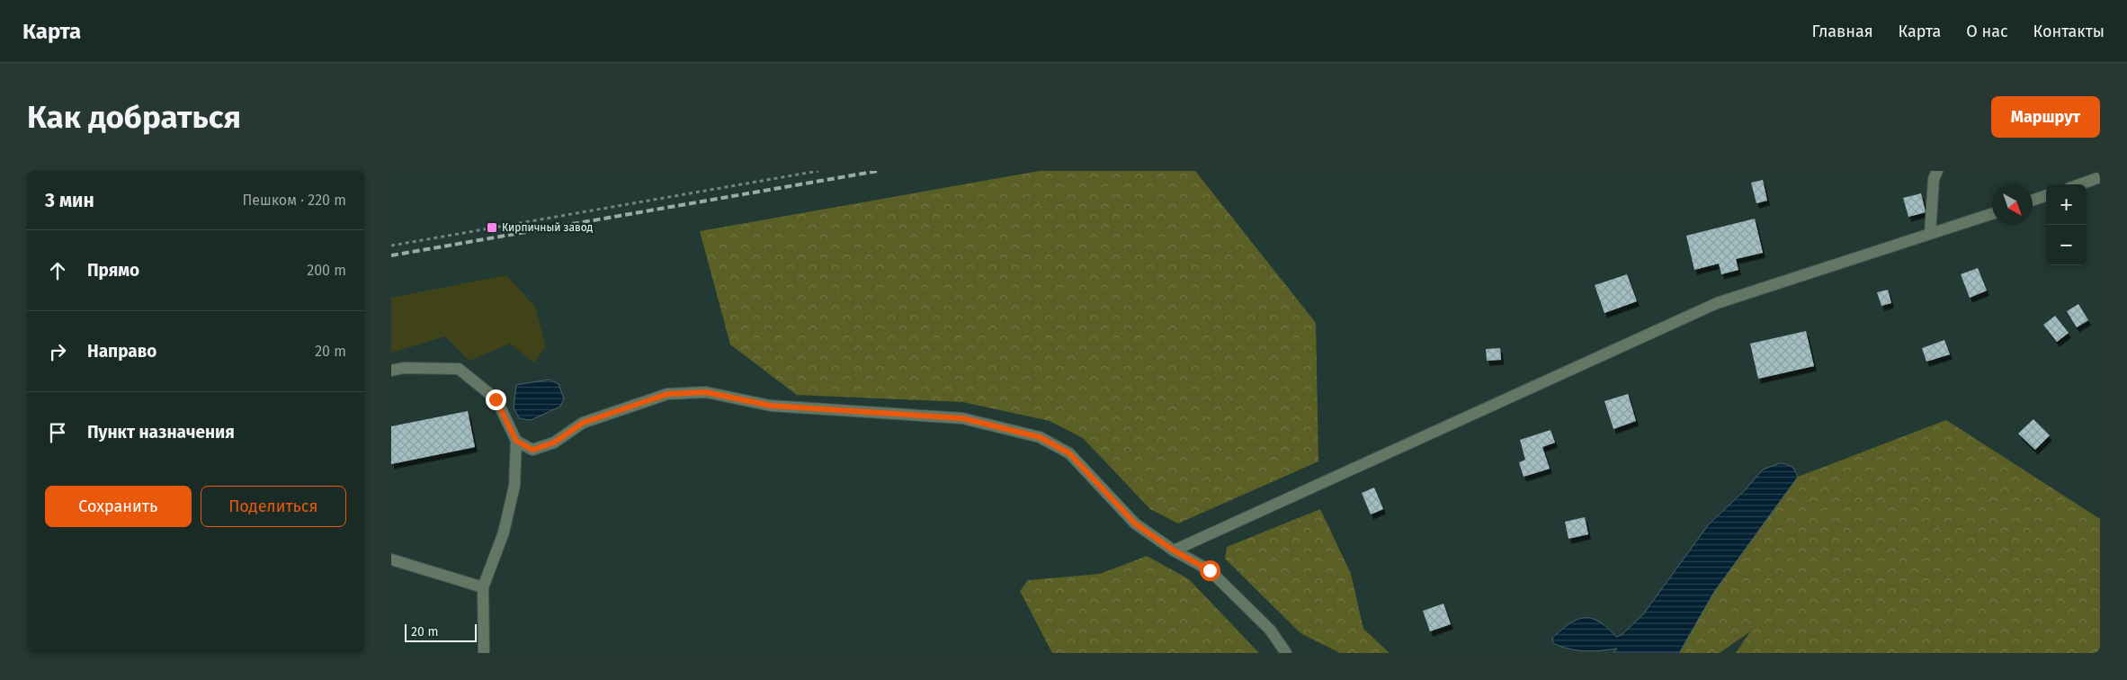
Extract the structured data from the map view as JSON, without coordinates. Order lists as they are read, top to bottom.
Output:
{
  "places": {
    "transit": ["Кирпичный завод"]
  },
  "scale_bar": "20 m",
  "north": "bottom right",
  "page": {
    "header": "Карта",
    "nav": [
      "Главная",
      "Карта",
      "О нас",
      "Контакты"
    ],
    "buttons": [
      "Маршрут",
      ["Сохранить", "Поделиться"]
    ],
    "title": "Как добраться",
    "heading": ["3 мин", "Пешком · 220 m"],
    "map_buttons": ["+", "−"],
    "list": [
      ["Прямо", "200 m"],
      ["Направо", "20 m"],
      "Пункт назначения"
    ],
    "scale": "20 m"
  }
}
